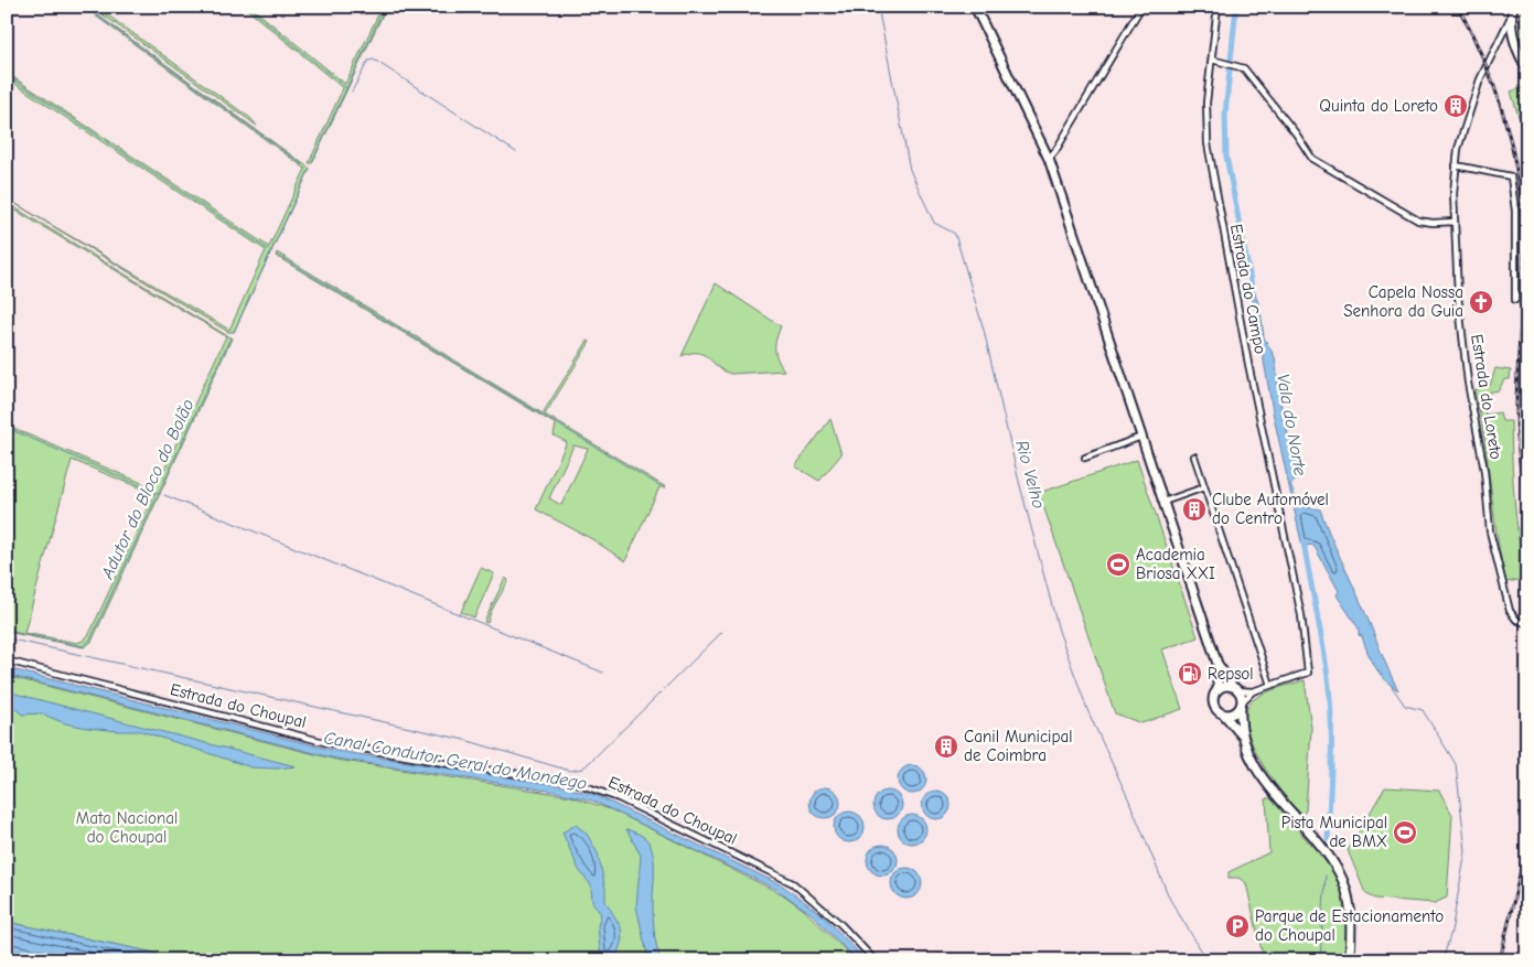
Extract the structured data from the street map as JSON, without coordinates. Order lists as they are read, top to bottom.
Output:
{
  "streets": {
    "street": ["Estrada do Campo", "Estrada do Loreto", "Estrada do Choupal"]
  },
  "water": [
    "Vala do Norte",
    "Rio Velho",
    "Adutor do Bloco do Bolão",
    "Canal Condutor Geral do Mondego"
  ],
  "parks": ["Mata Nacional do Choupal"],
  "places": {
    "building": ["Quinta do Loreto", "Clube Automóvel do Centro", "Canil Municipal de Coimbra"],
    "church": ["Capela Nossa Senhora da Guia"],
    "sports": ["Academia Briosa XXI", "Pista Municipal de BMX"],
    "fuel station": ["Repsol"],
    "parking": ["Parque de Estacionamento do Choupal"]
  }
}
